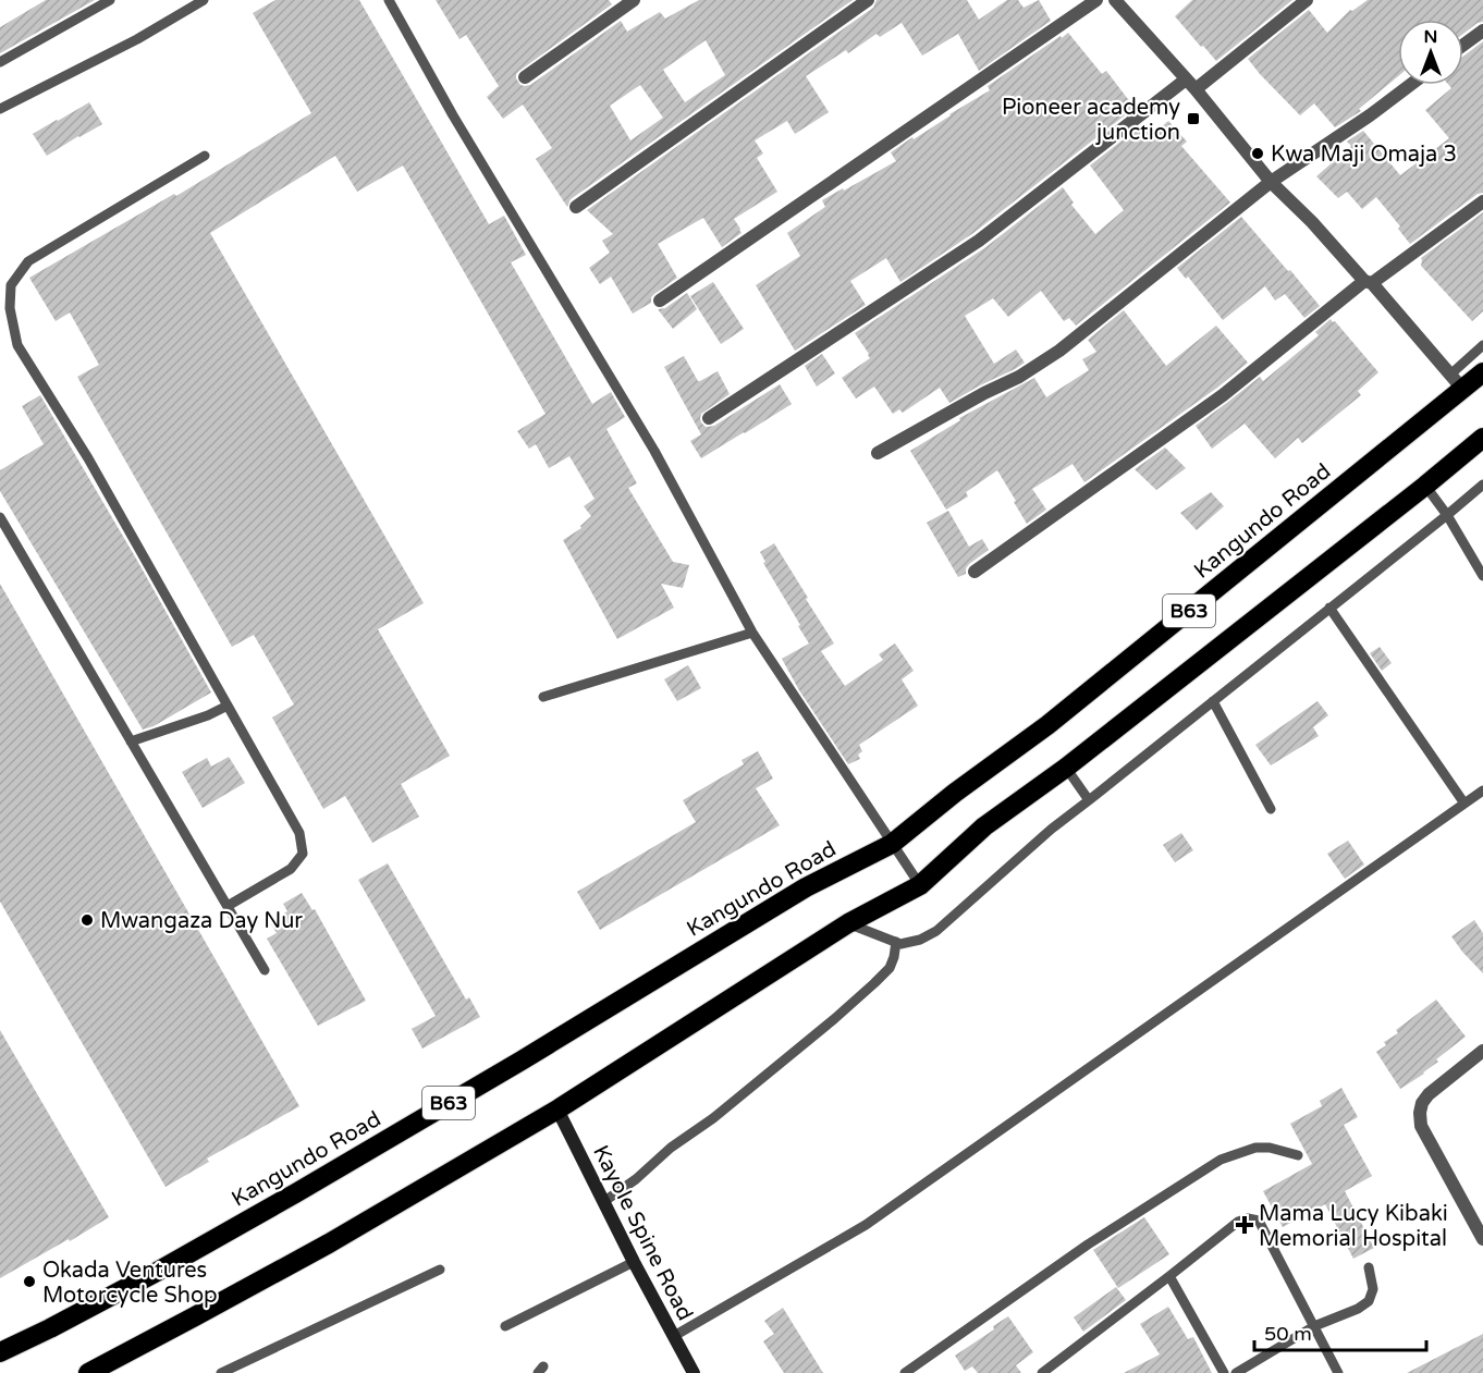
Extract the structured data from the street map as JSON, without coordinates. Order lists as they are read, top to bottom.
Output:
{
  "streets": {
    "highway": ["Kangundo Road", "B63"],
    "main road": ["Kayole Spine Road"]
  },
  "crossings": [
    ["B63", "Kayole Spine Road"]
  ],
  "places": {
    "transit": ["Pioneer academy junction"],
    "other": ["Kwa Maji Omaja 3", "Mwangaza Day Nur", "Okada Ventures Motorcycle Shop"],
    "health": ["Mama Lucy Kibaki Memorial Hospital"]
  },
  "scale_bar": "50 m",
  "north": "top"
}
